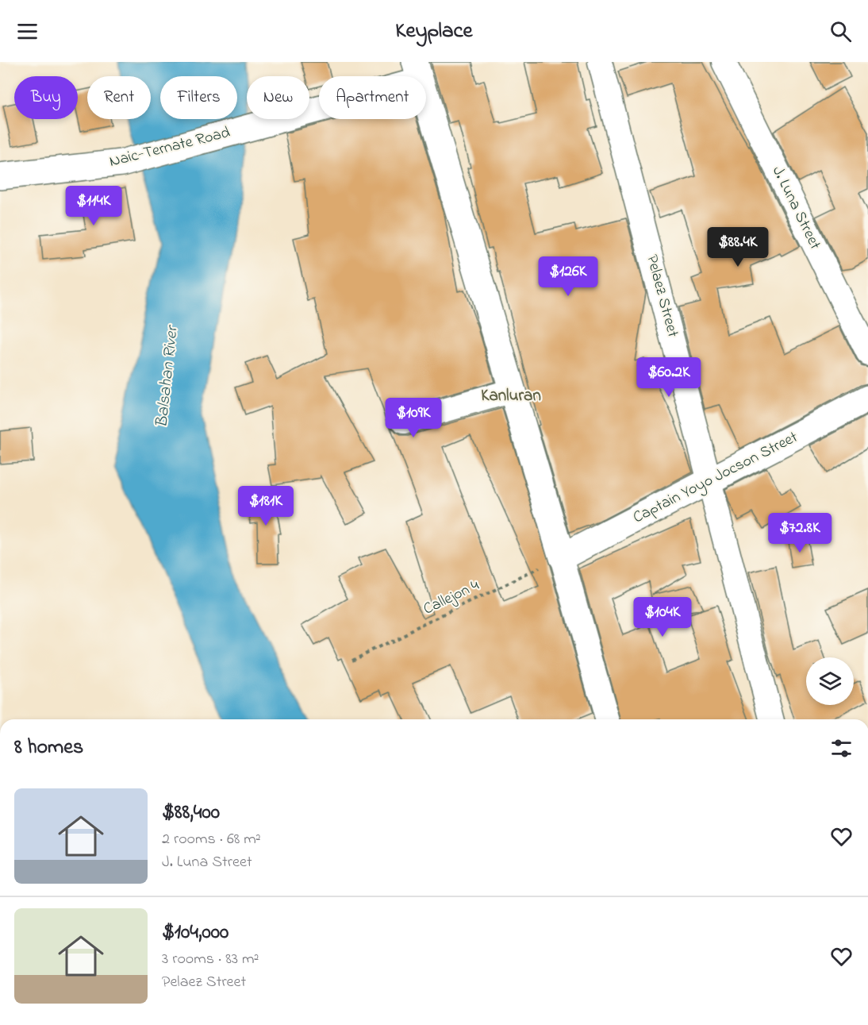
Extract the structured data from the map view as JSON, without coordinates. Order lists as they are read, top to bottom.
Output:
{
  "streets": {
    "main road": ["Naic-Ternate Road", "Captain Yoyo Jocson Street"],
    "street": ["J. Luna Street", "Pelaez Street"],
    "path": ["Callejon 4"]
  },
  "crossings": [
    ["Pelaez Street", "Captain Yoyo Jocson Street"],
    ["Captain Yoyo Jocson Street", "Callejon 4"]
  ],
  "districts": ["Kanluran"],
  "water": ["Balsahan River"],
  "page": {
    "header": "Keyplace",
    "chip": [
      "Buy",
      "Rent",
      "Filters",
      "New",
      "Apartment"
    ],
    "price": [
      "$114K",
      "$88.4K",
      "$126K",
      "$60.2K",
      "$109K",
      "$181K",
      "$72.8K",
      "$104K"
    ],
    "heading": "8 homes",
    "list": [
      {
        "name": "$88,400",
        "note": "2 rooms · 68 m² · J. Luna Street"
      },
      {
        "name": "$104,000",
        "note": "3 rooms · 83 m² · Pelaez Street"
      }
    ]
  }
}
